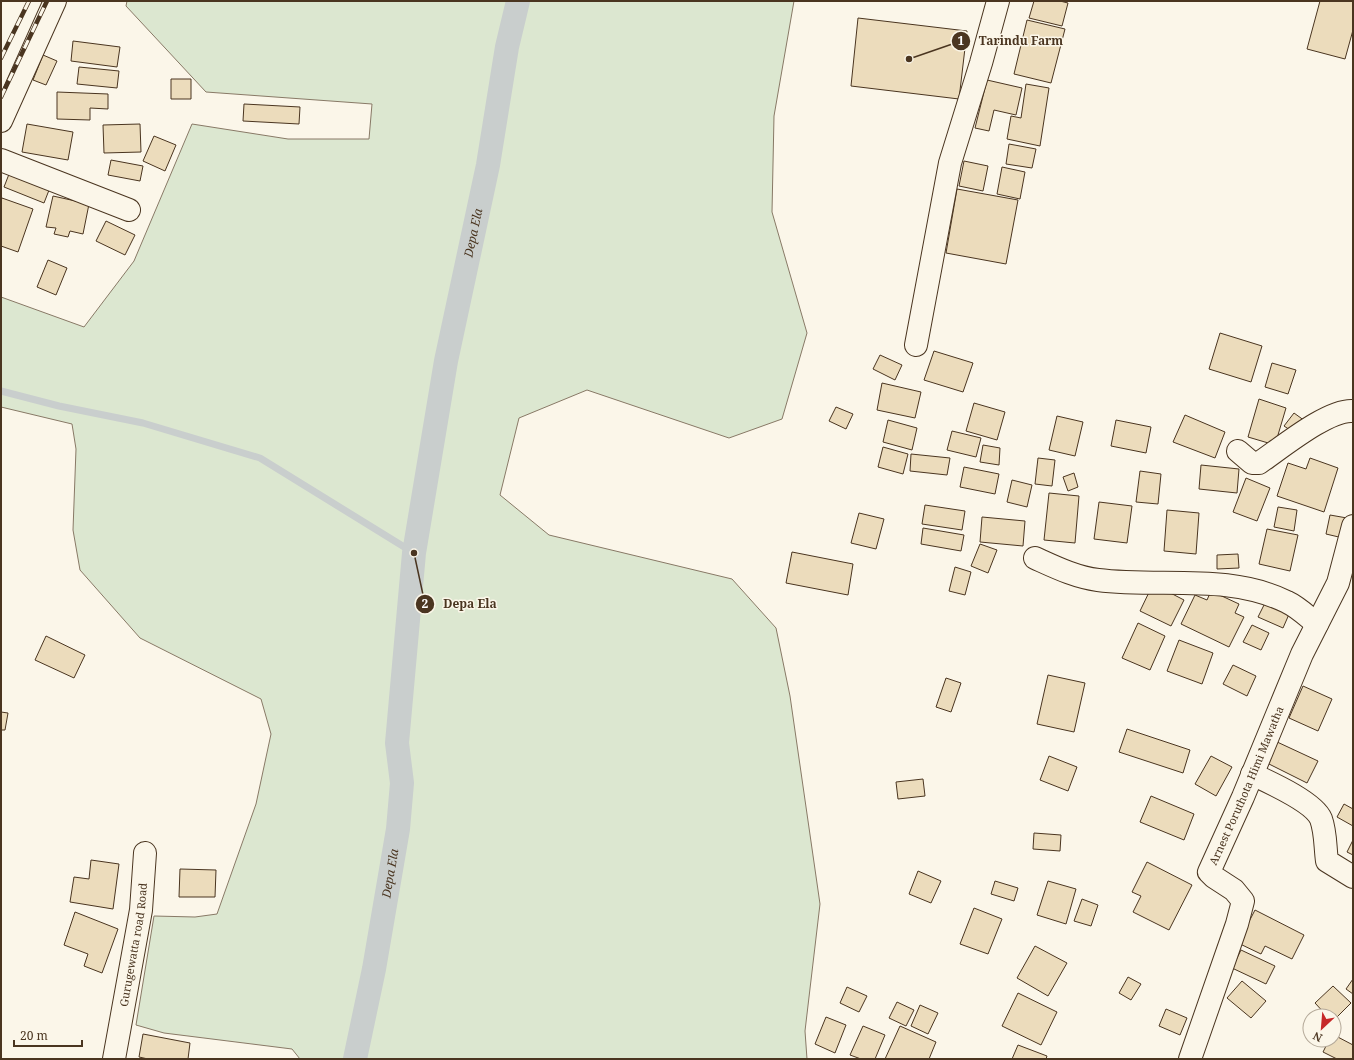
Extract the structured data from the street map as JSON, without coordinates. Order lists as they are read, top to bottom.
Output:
{
  "streets": {
    "street": ["Arnest Poruthota Himi Mawatha", "Gurugewatta road Road"]
  },
  "water": ["Depa Ela"],
  "places": ["Tarindu Farm", "Depa Ela"],
  "scale_bar": "20 m",
  "north": "bottom left"
}
